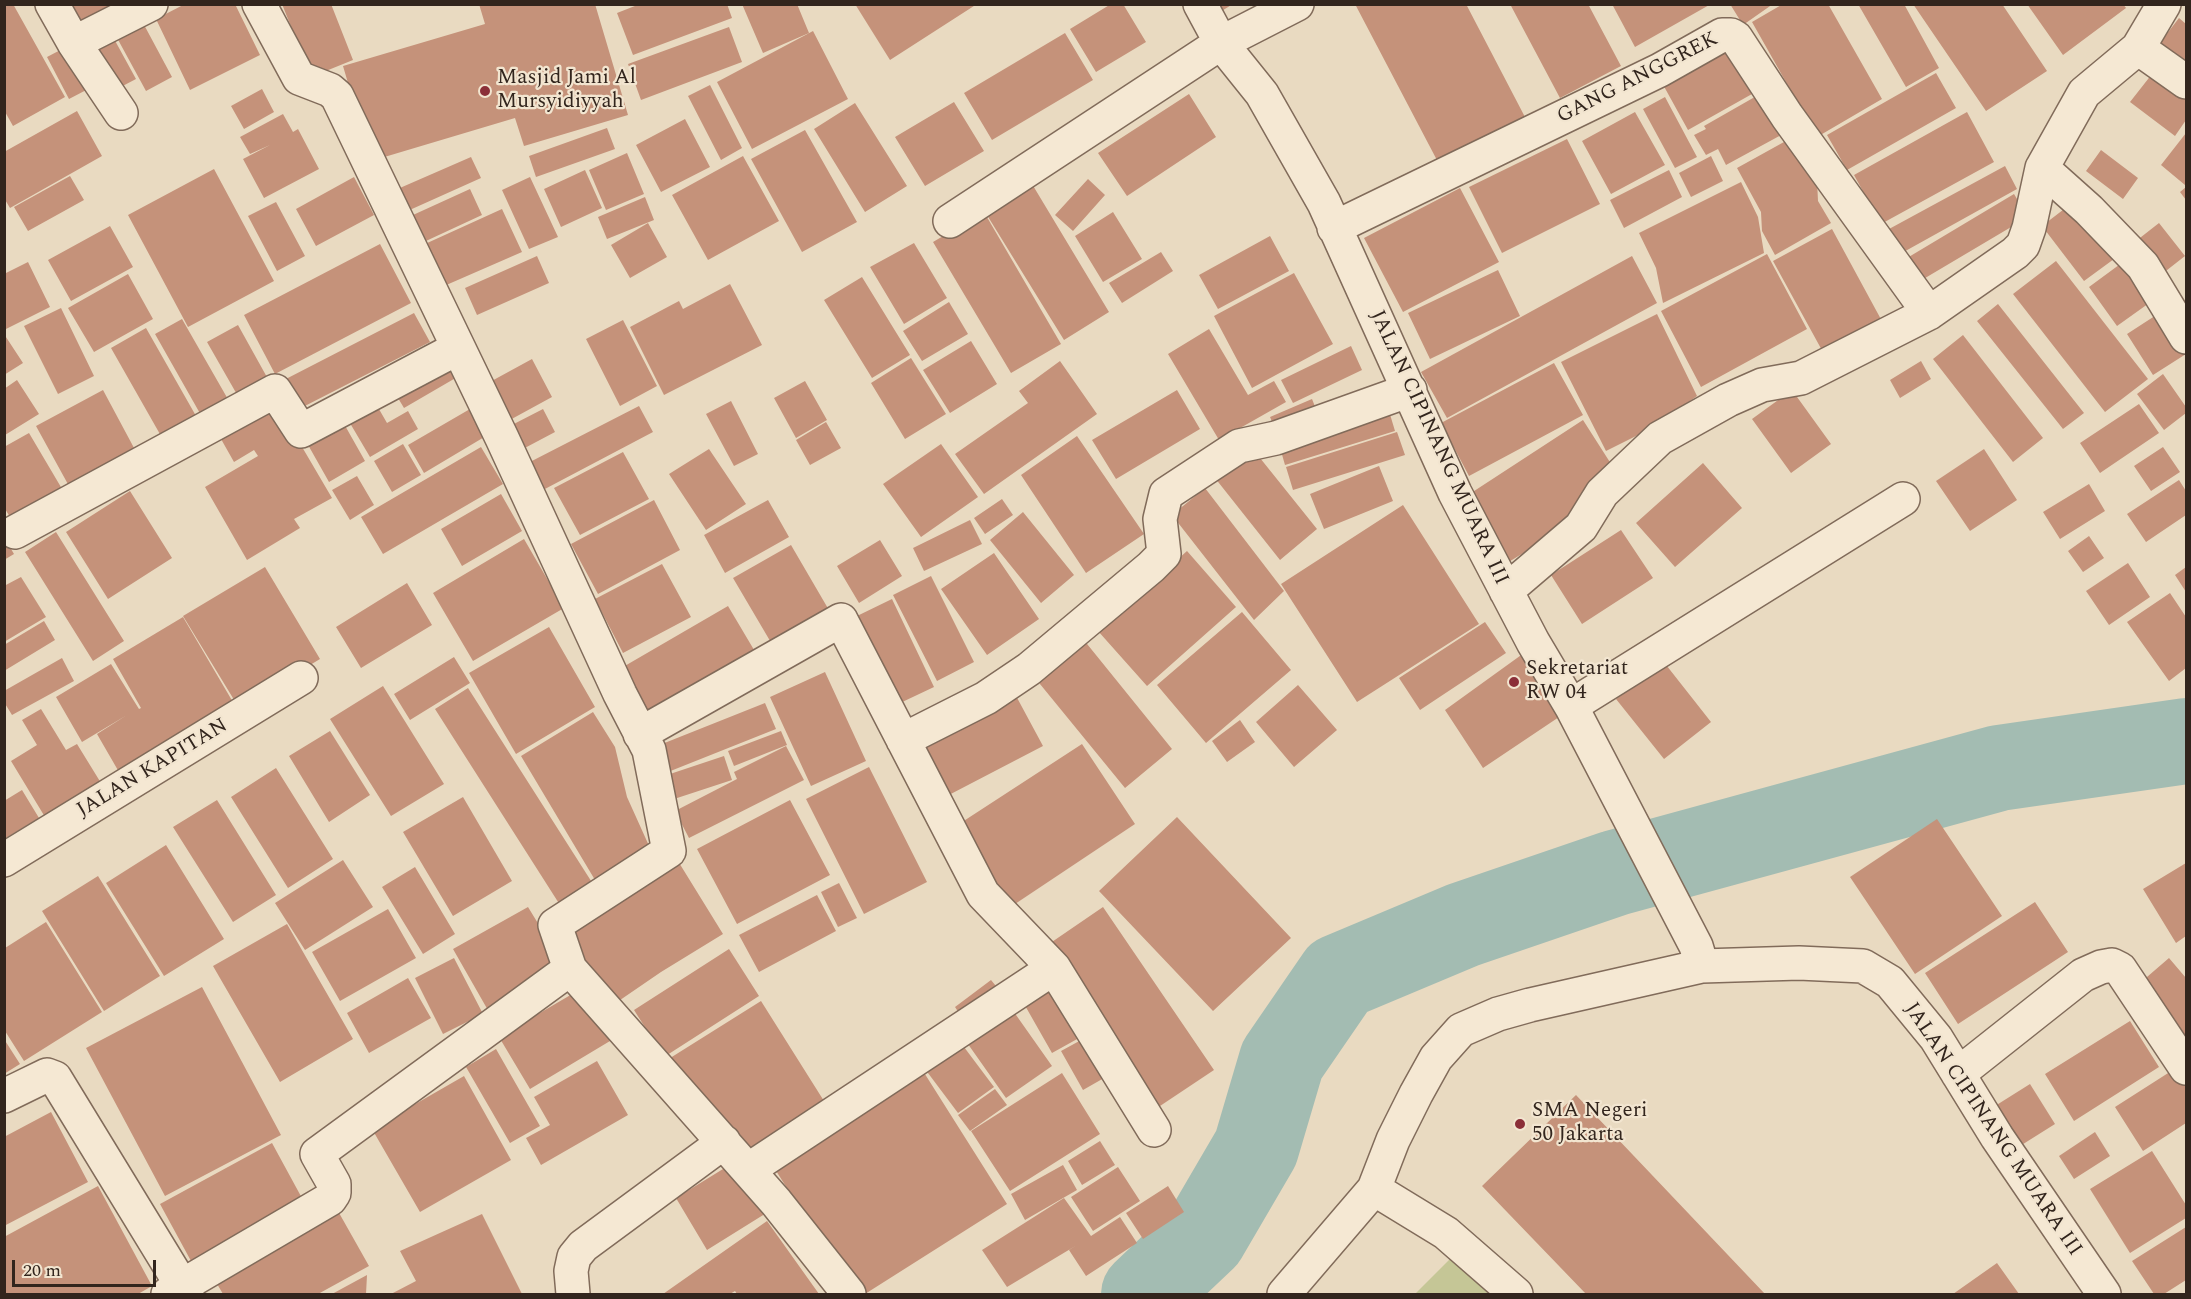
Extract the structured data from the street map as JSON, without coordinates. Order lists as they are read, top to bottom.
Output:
{
  "streets": {
    "street": ["GANG ANGGREK", "JALAN CIPINANG MUARA III", "JALAN KAPITAN"]
  },
  "crossings": [
    ["GANG ANGGREK", "JALAN CIPINANG MUARA III"]
  ],
  "places": ["Masjid Jami Al Mursyidiyyah", "Sekretariat RW 04", "SMA Negeri 50 Jakarta"],
  "scale_bar": "20 m"
}
